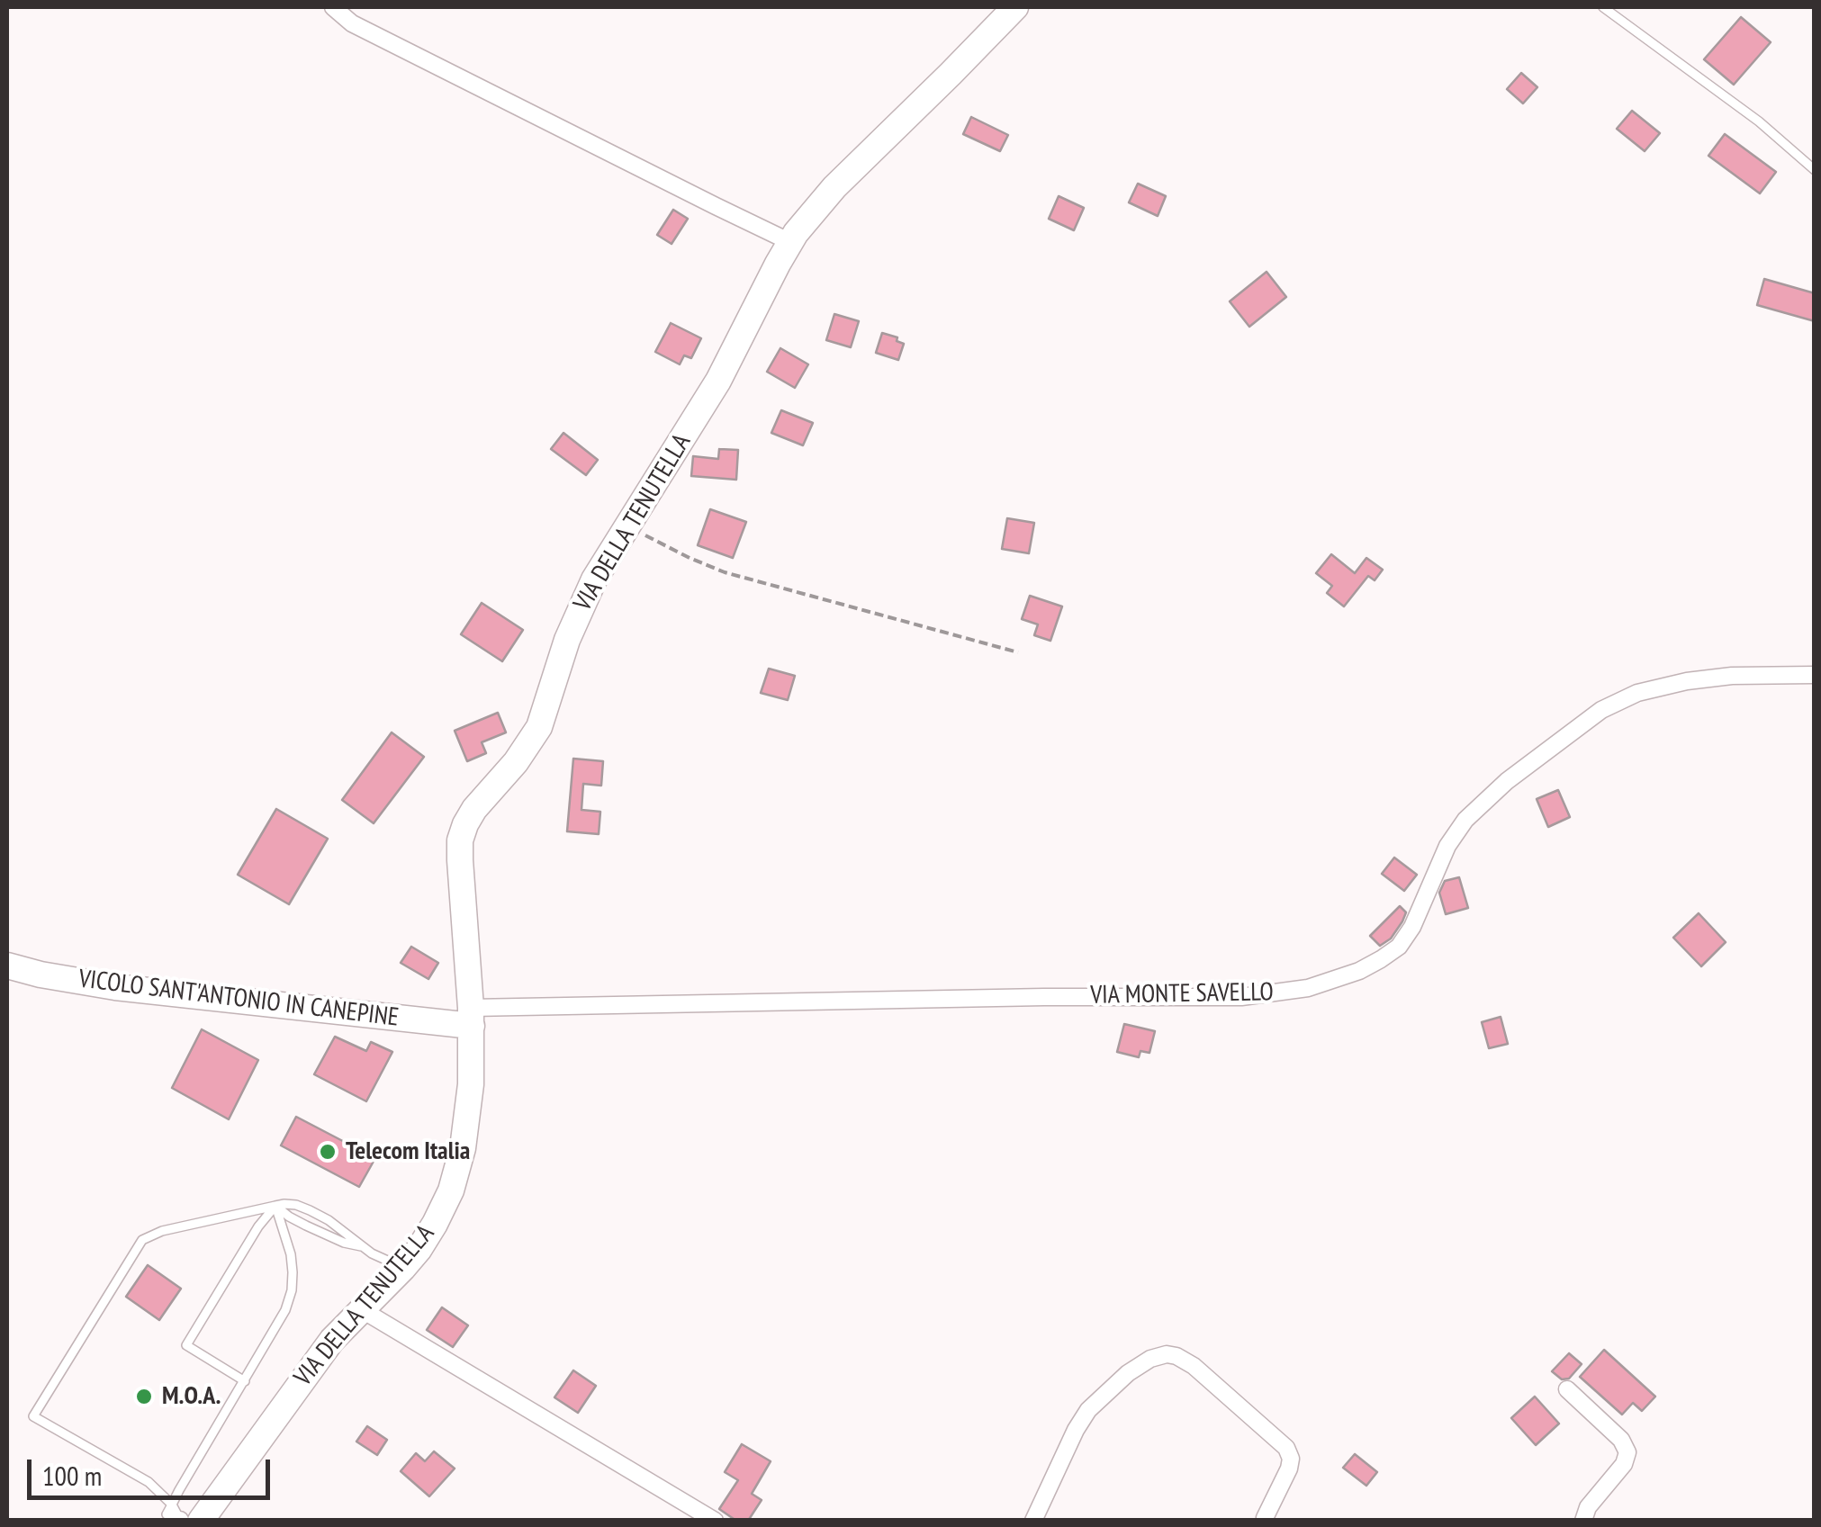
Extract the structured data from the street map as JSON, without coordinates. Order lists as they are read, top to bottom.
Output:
{
  "streets": {
    "street": ["VIA DELLA TENUTELLA", "VIA MONTE SAVELLO", "VICOLO SANT'ANTONIO IN CANEPINE"]
  },
  "crossings": [
    ["VIA DELLA TENUTELLA", "VIA MONTE SAVELLO"],
    ["VIA DELLA TENUTELLA", "VICOLO SANT'ANTONIO IN CANEPINE"],
    ["VIA MONTE SAVELLO", "VICOLO SANT'ANTONIO IN CANEPINE"]
  ],
  "places": ["Telecom Italia", "M.O.A."],
  "scale_bar": "100 m"
}
